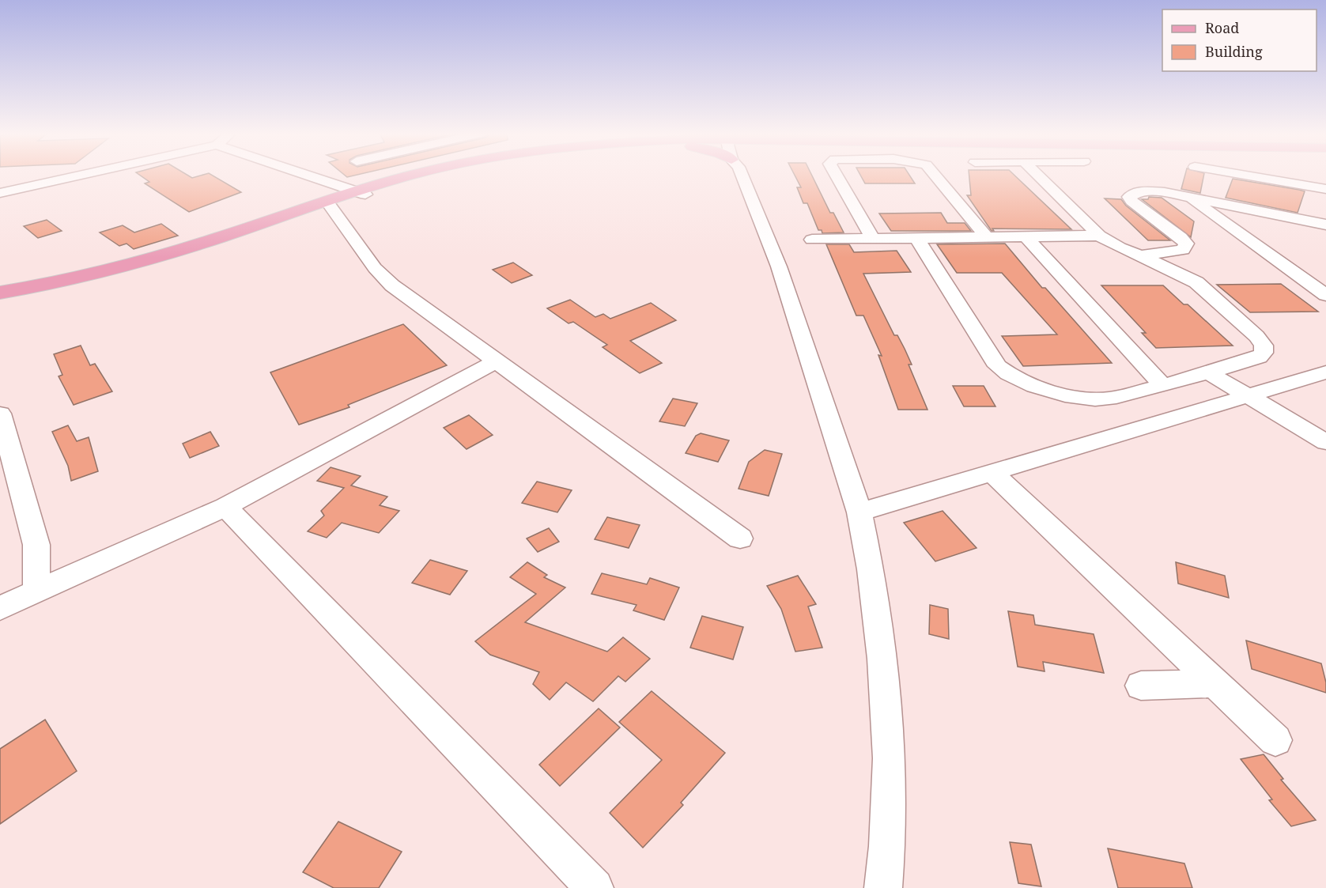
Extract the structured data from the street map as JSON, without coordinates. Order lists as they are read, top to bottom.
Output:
{
  "legend": ["Road", "Building"]
}
